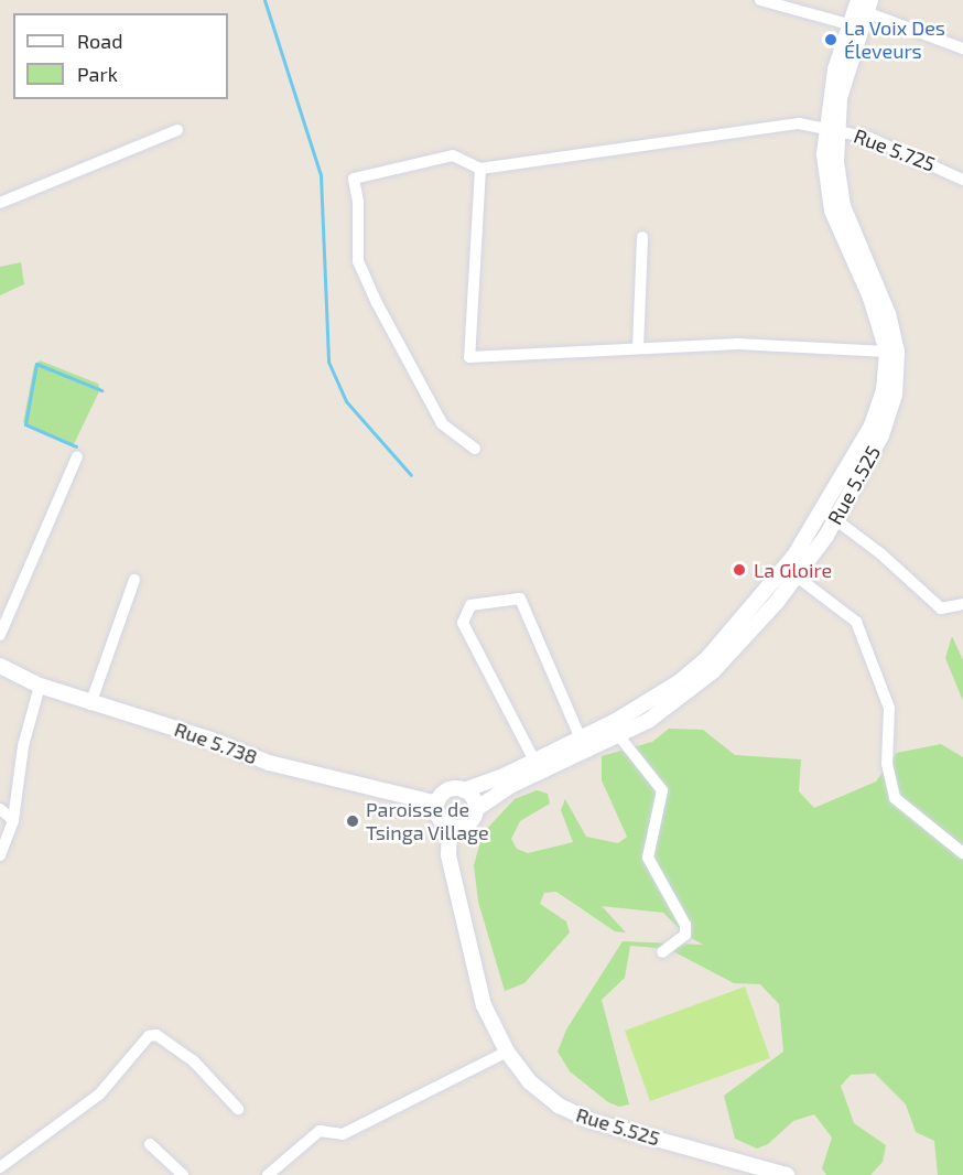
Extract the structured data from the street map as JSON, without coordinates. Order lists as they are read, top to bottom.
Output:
{
  "streets": {
    "street": ["Rue 5.725", "Rue 5.525", "Rue 5.738"]
  },
  "crossings": [
    ["Rue 5.725", "Rue 5.525"],
    ["Rue 5.525", "Rue 5.738"]
  ],
  "places": ["La Voix Des Éleveurs", "La Gloire", "Paroisse de Tsinga Village"],
  "legend": ["Road", "Park"]
}
